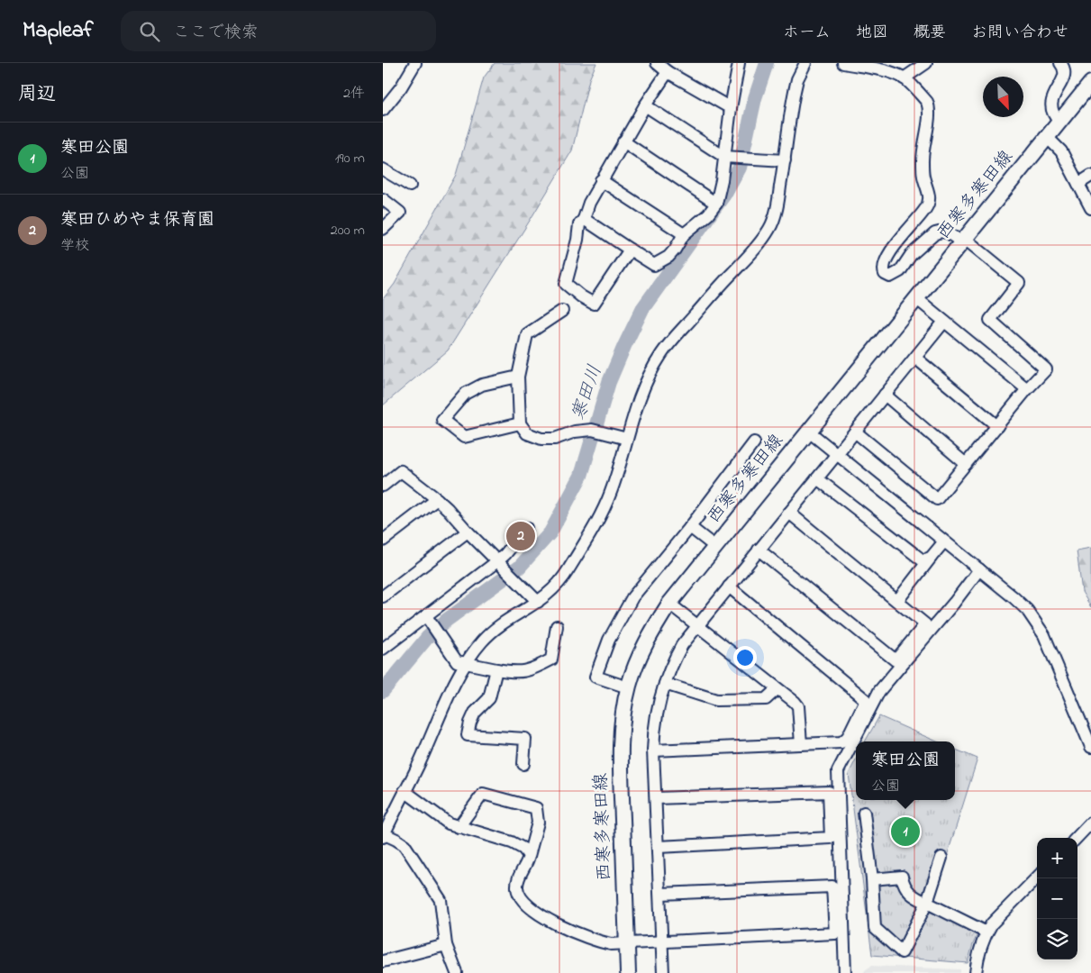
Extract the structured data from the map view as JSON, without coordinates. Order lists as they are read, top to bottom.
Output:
{
  "streets": {
    "main road": ["西寒多寒田線"]
  },
  "water": ["寒田川"],
  "north": "bottom right",
  "page": {
    "header": "Mapleaf",
    "search": "ここで検索",
    "nav": [
      "ホーム",
      "地図",
      "概要",
      "お問い合わせ"
    ],
    "heading": ["周辺", "2件"],
    "list": [
      {
        "mark": "1",
        "name": "寒田公園",
        "note": "公園",
        "value": "190 m"
      },
      {
        "mark": "2",
        "name": "寒田ひめやま保育園",
        "note": "学校",
        "value": "200 m"
      }
    ],
    "pins": ["2", "1"],
    "popup": ["寒田公園", "公園"],
    "map_buttons": ["+", "−"]
  }
}
